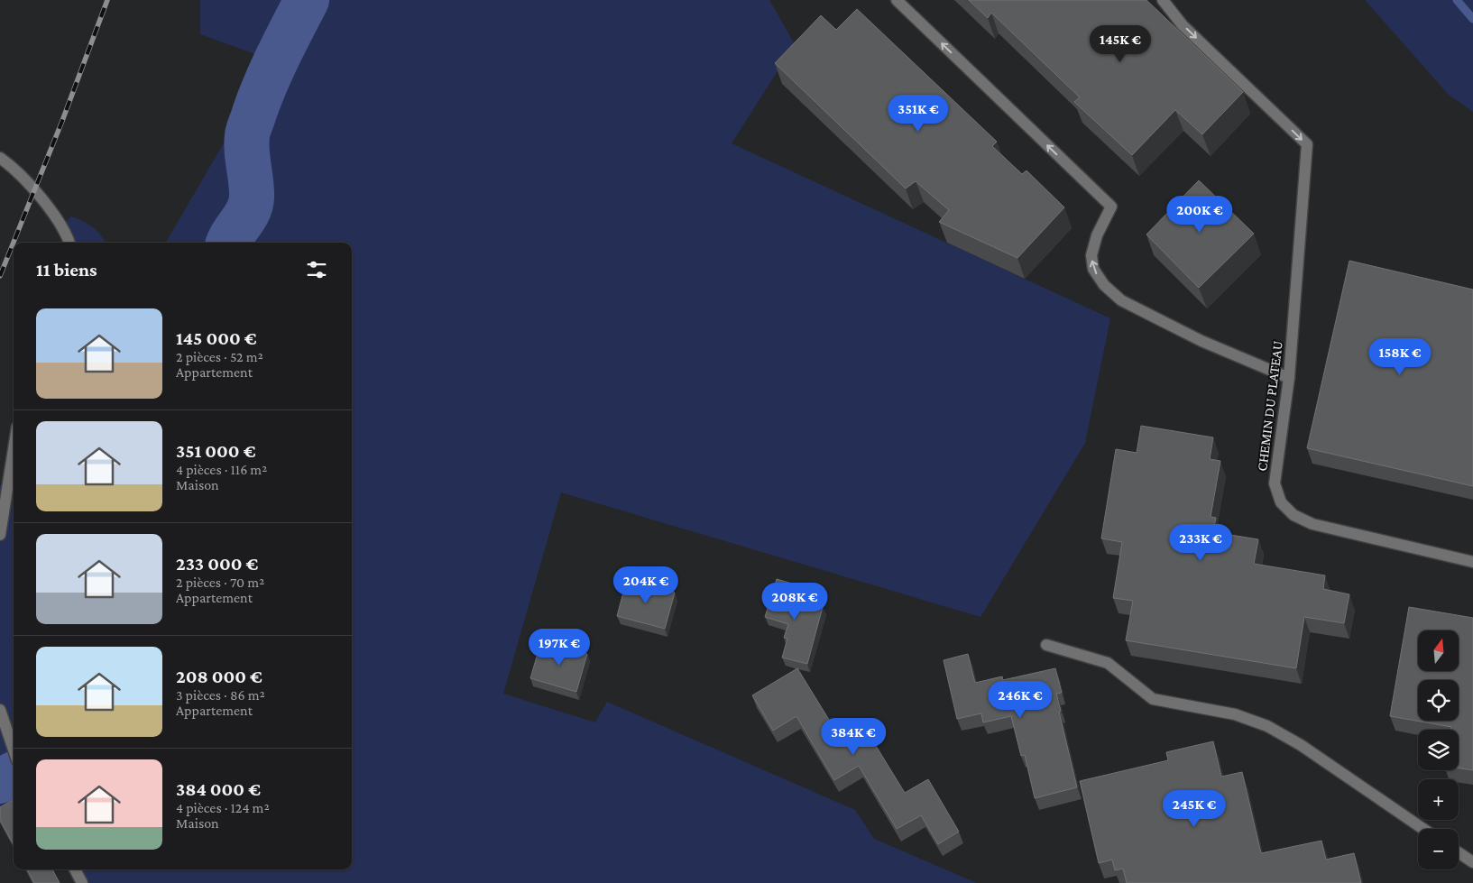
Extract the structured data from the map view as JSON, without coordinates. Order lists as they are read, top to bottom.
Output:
{
  "streets": {
    "street": ["CHEMIN DU PLATEAU"]
  },
  "one_way": ["CHEMIN DU PLATEAU"],
  "north": "top",
  "page": {
    "price": [
      "145K €",
      "351K €",
      "200K €",
      "158K €",
      "233K €",
      "204K €",
      "208K €",
      "197K €",
      "246K €",
      "384K €",
      "245K €"
    ],
    "heading": "11 biens",
    "list": [
      {
        "name": "145 000 €",
        "note": "2 pièces · 52 m² · Appartement"
      },
      {
        "name": "351 000 €",
        "note": "4 pièces · 116 m² · Maison"
      },
      {
        "name": "233 000 €",
        "note": "2 pièces · 70 m² · Appartement"
      },
      {
        "name": "208 000 €",
        "note": "3 pièces · 86 m² · Appartement"
      },
      {
        "name": "384 000 €",
        "note": "4 pièces · 124 m² · Maison"
      }
    ],
    "map_buttons": ["+", "−"]
  }
}
